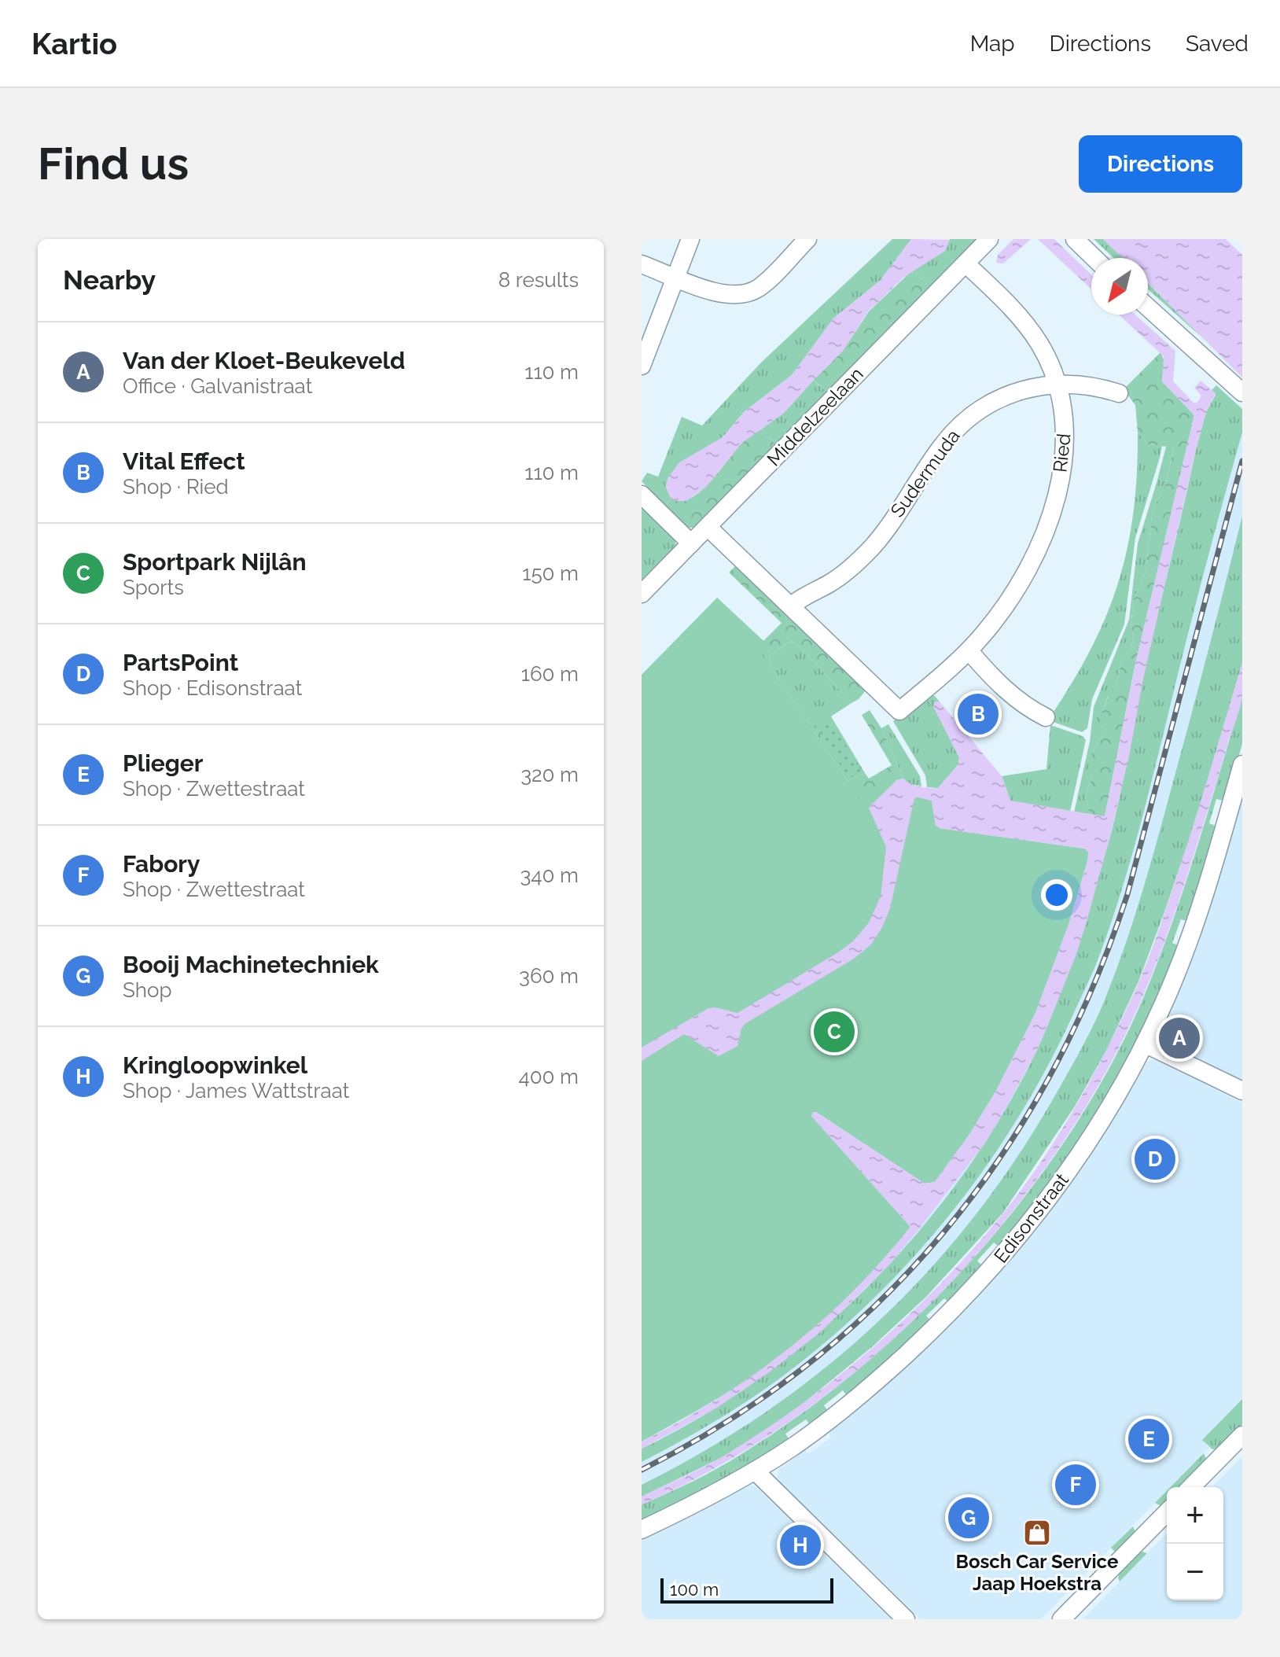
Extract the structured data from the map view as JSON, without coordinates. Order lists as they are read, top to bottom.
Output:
{
  "streets": {
    "street": [
      "Middelzeelaan",
      "Ried",
      "Sudermuda",
      "Edisonstraat"
    ]
  },
  "crossings": [
    ["Middelzeelaan", "Ried"],
    ["Ried", "Sudermuda"]
  ],
  "places": {
    "shop": ["Bosch Car Service Jaap Hoekstra"]
  },
  "scale_bar": "100 m",
  "north": "bottom left",
  "page": {
    "header": "Kartio",
    "nav": ["Map", "Directions", "Saved"],
    "buttons": "Directions",
    "title": "Find us",
    "heading": ["Nearby", "8 results"],
    "list": [
      {
        "mark": "A",
        "name": "Van der Kloet-Beukeveld",
        "note": "Office · Galvanistraat",
        "value": "110 m"
      },
      {
        "mark": "B",
        "name": "Vital Effect",
        "note": "Shop · Ried",
        "value": "110 m"
      },
      {
        "mark": "C",
        "name": "Sportpark Nijlân",
        "note": "Sports",
        "value": "150 m"
      },
      {
        "mark": "D",
        "name": "PartsPoint",
        "note": "Shop · Edisonstraat",
        "value": "160 m"
      },
      {
        "mark": "E",
        "name": "Plieger",
        "note": "Shop · Zwettestraat",
        "value": "320 m"
      },
      {
        "mark": "F",
        "name": "Fabory",
        "note": "Shop · Zwettestraat",
        "value": "340 m"
      },
      {
        "mark": "G",
        "name": "Booij Machinetechniek",
        "note": "Shop",
        "value": "360 m"
      },
      {
        "mark": "H",
        "name": "Kringloopwinkel",
        "note": "Shop · James Wattstraat",
        "value": "400 m"
      }
    ],
    "pins": [
      "B",
      "C",
      "A",
      "D",
      "E",
      "F",
      "G",
      "H"
    ],
    "map_buttons": ["+", "−"],
    "scale": "100 m"
  }
}
